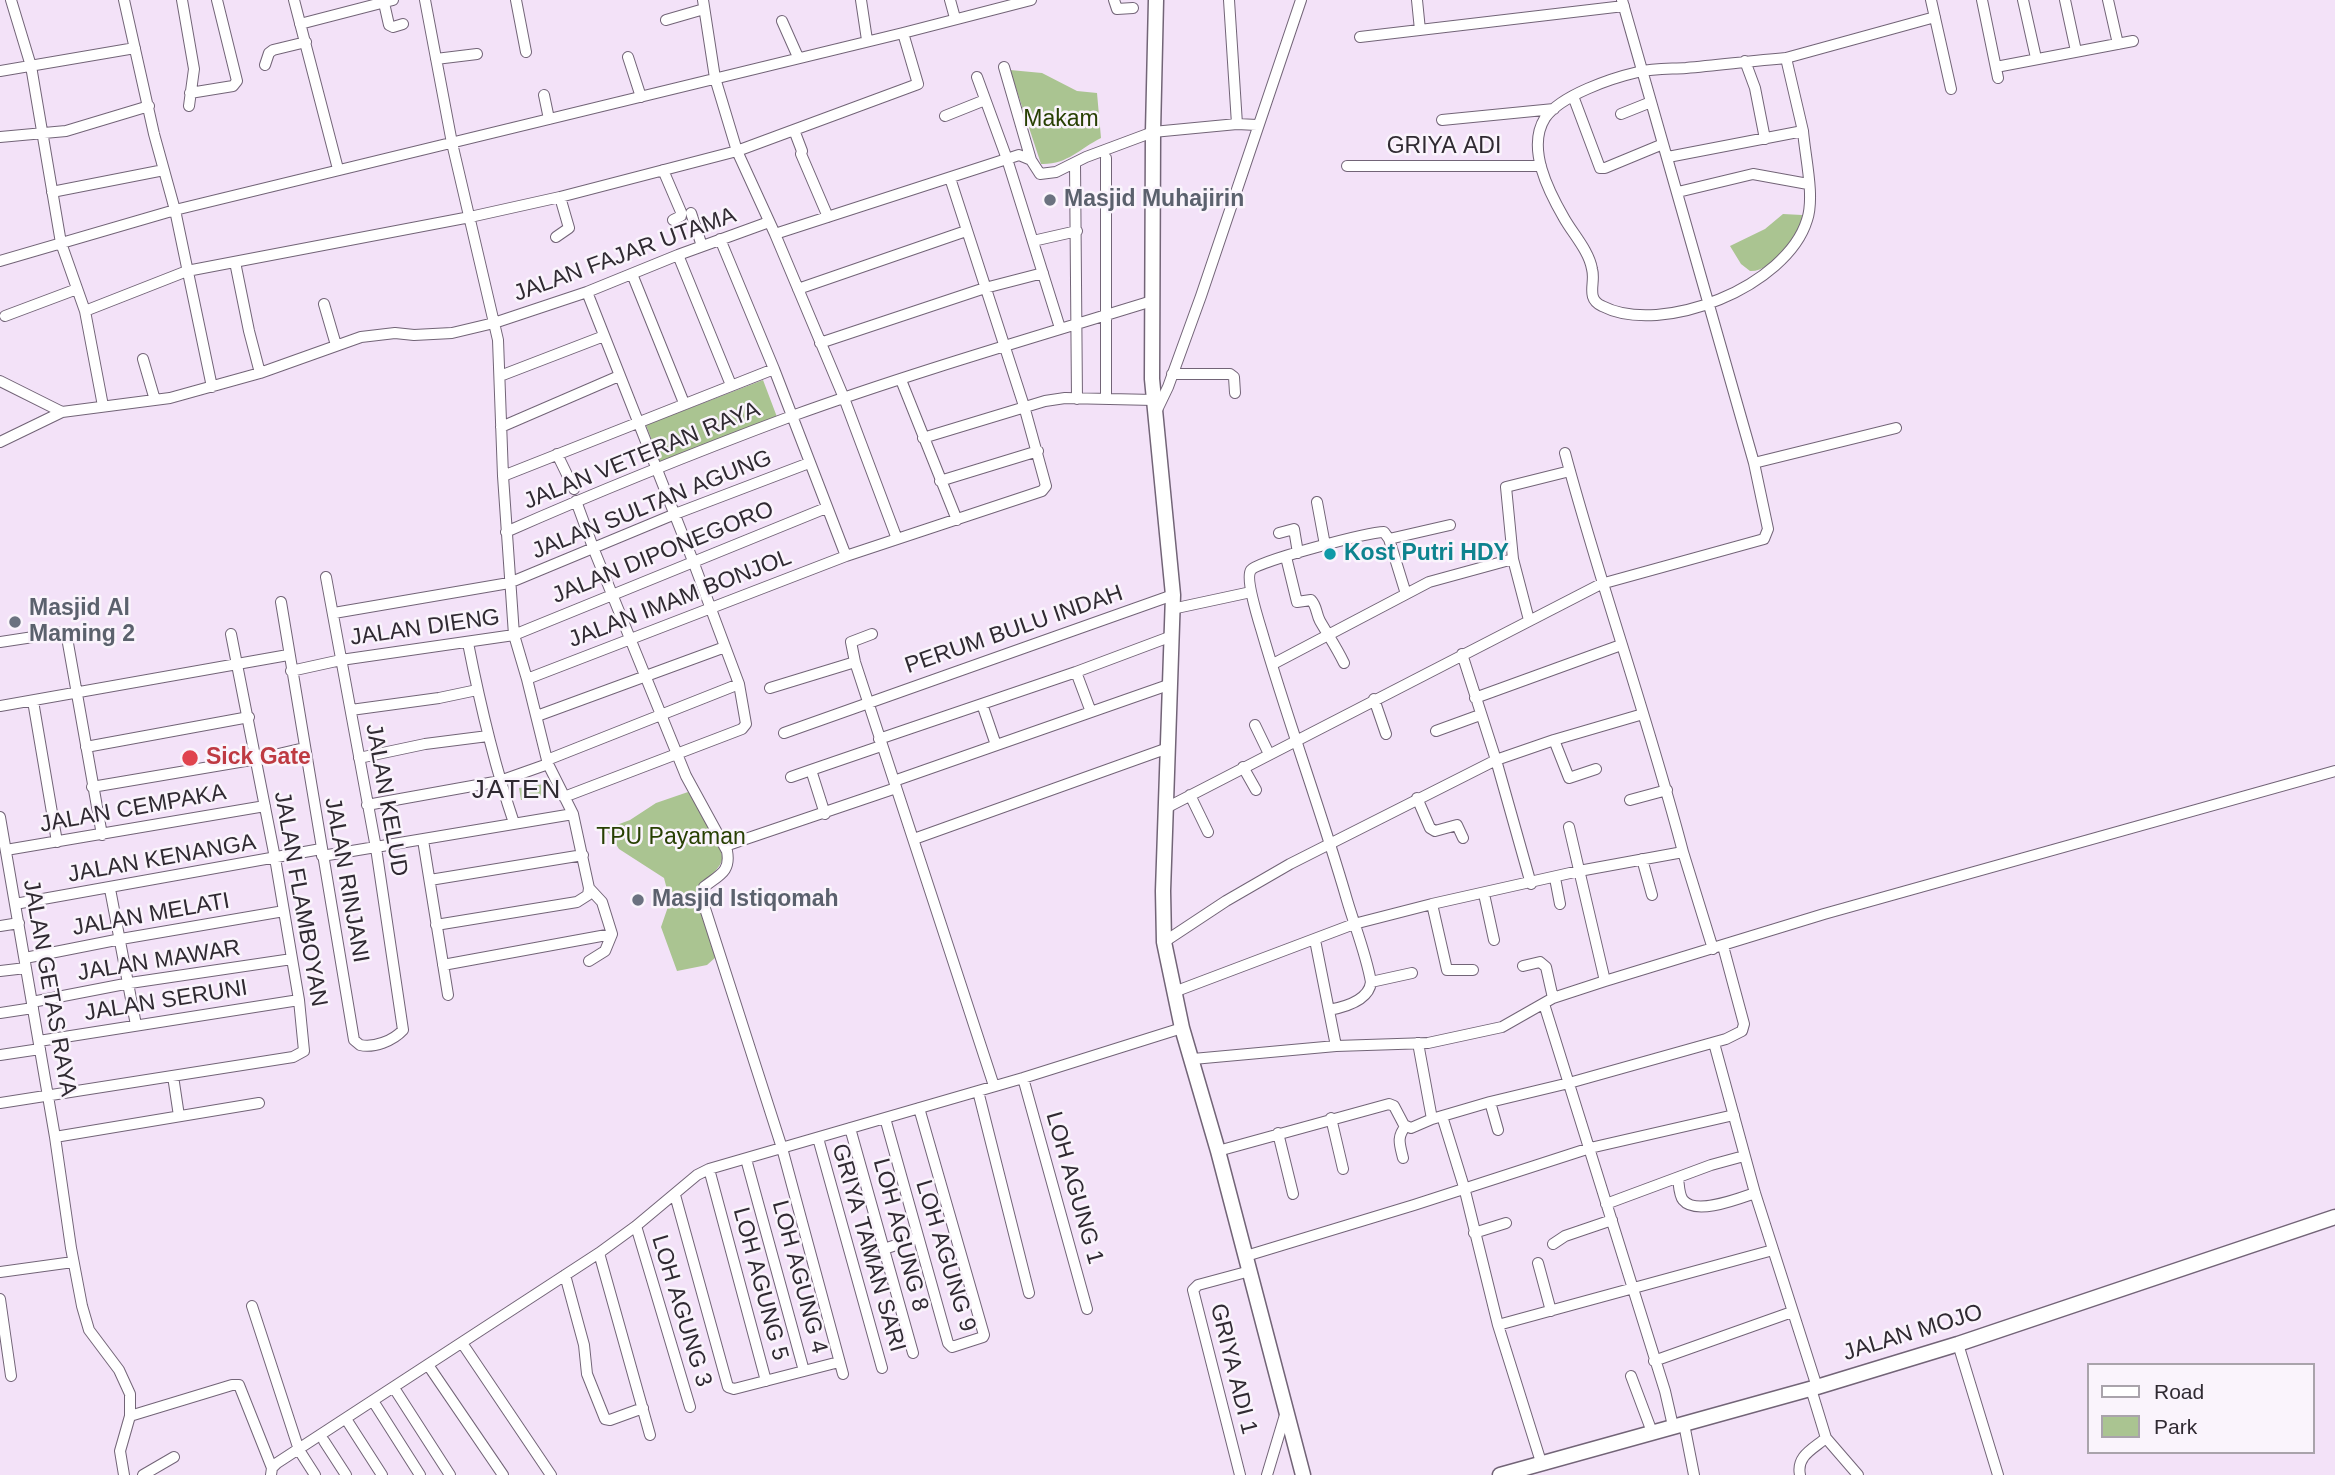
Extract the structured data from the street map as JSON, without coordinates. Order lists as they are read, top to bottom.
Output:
{
  "streets": {
    "main road": ["JALAN MOJO"],
    "street": [
      "GRIYA ADI",
      "JALAN FAJAR UTAMA",
      "JALAN VETERAN RAYA",
      "JALAN SULTAN AGUNG",
      "JALAN DIPONEGORO",
      "JALAN IMAM BONJOL",
      "JALAN DIENG",
      "PERUM BULU INDAH",
      "JALAN KELUD",
      "JALAN CEMPAKA",
      "JALAN KENANGA",
      "JALAN RINJANI",
      "JALAN FLAMBOYAN",
      "JALAN MELATI",
      "JALAN MAWAR",
      "JALAN GETAS RAYA",
      "JALAN SERUNI",
      "LOH AGUNG 1",
      "LOH AGUNG 8",
      "GRIYA TAMAN SARI",
      "LOH AGUNG 9",
      "LOH AGUNG 4",
      "LOH AGUNG 5",
      "LOH AGUNG 3",
      "GRIYA ADI 1"
    ]
  },
  "crossings": [
    ["JALAN SULTAN AGUNG", "JALAN KELUD"],
    ["JALAN DIPONEGORO", "JALAN DIENG"],
    ["JALAN DIENG", "JALAN KELUD"],
    ["JALAN DIENG", "JALAN RINJANI"],
    ["JALAN KELUD", "JALAN KENANGA"],
    ["JALAN KELUD", "JALAN RINJANI"],
    ["JALAN CEMPAKA", "JALAN FLAMBOYAN"],
    ["JALAN CEMPAKA", "JALAN GETAS RAYA"],
    ["JALAN KENANGA", "JALAN RINJANI"],
    ["JALAN KENANGA", "JALAN FLAMBOYAN"],
    ["JALAN KENANGA", "JALAN GETAS RAYA"],
    ["JALAN FLAMBOYAN", "JALAN MELATI"],
    ["JALAN FLAMBOYAN", "JALAN MAWAR"],
    ["JALAN FLAMBOYAN", "JALAN SERUNI"],
    ["JALAN MELATI", "JALAN GETAS RAYA"],
    ["JALAN MAWAR", "JALAN GETAS RAYA"],
    ["JALAN GETAS RAYA", "JALAN SERUNI"]
  ],
  "districts": ["JATEN"],
  "parks": ["Makam", "TPU Payaman"],
  "places": [
    "Masjid Muhajirin",
    "Kost Putri HDY",
    "Masjid Al Maming 2",
    "Sick Gate",
    "Masjid Istiqomah"
  ],
  "legend": ["Road", "Park"]
}
